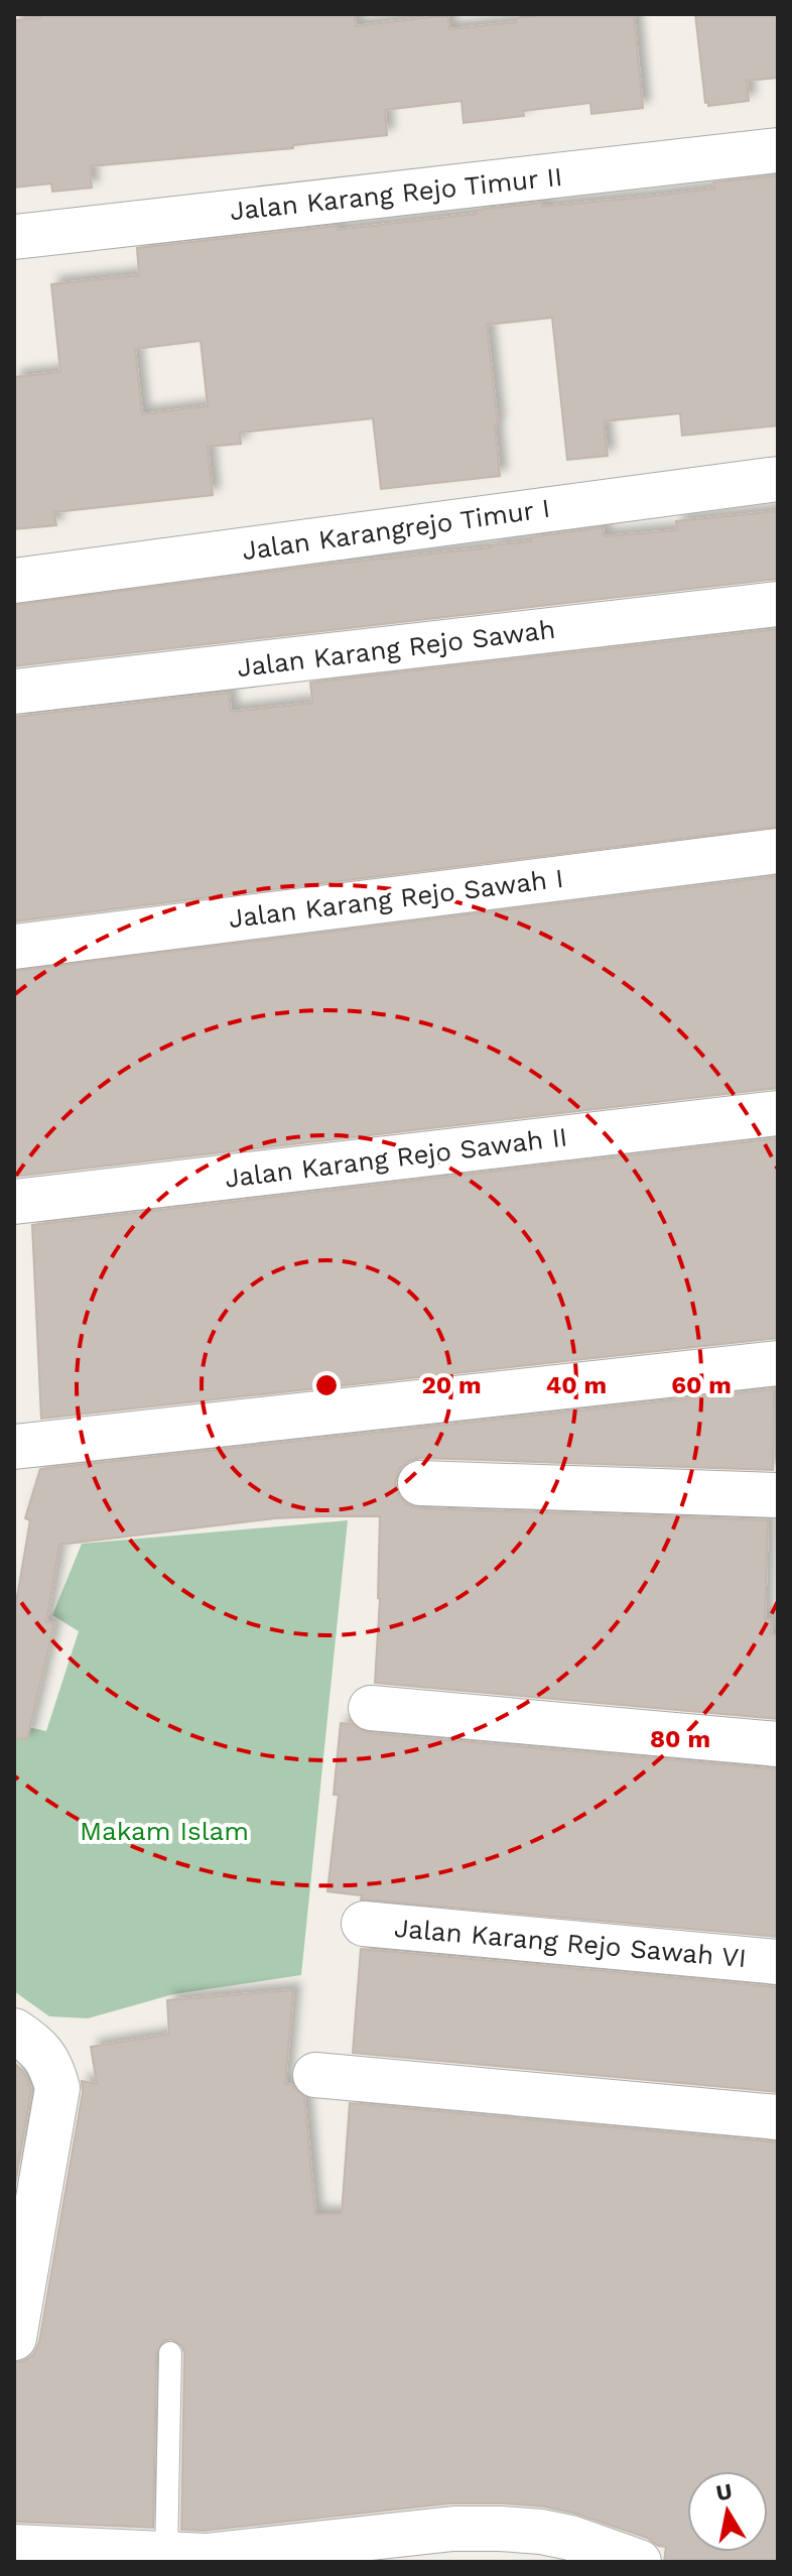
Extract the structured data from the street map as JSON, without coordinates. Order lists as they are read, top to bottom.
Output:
{
  "streets": {
    "street": [
      "Jalan Karang Rejo Timur II",
      "Jalan Karangrejo Timur I",
      "Jalan Karang Rejo Sawah",
      "Jalan Karang Rejo Sawah I",
      "Jalan Karang Rejo Sawah II",
      "Jalan Karang Rejo Sawah VI"
    ]
  },
  "parks": ["Makam Islam"],
  "north": "top",
  "rings": [
    "20 m",
    "40 m",
    "60 m",
    "80 m"
  ]
}
